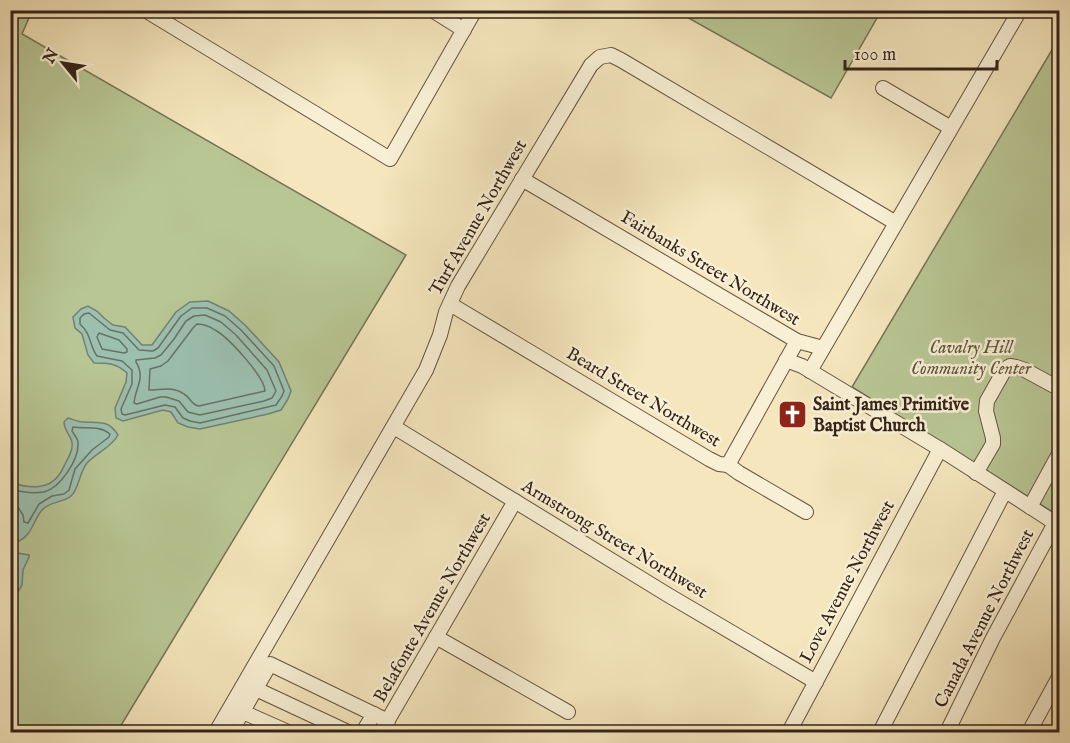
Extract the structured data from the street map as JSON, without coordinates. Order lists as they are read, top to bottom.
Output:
{
  "streets": {
    "street": [
      "Turf Avenue Northwest",
      "Fairbanks Street Northwest",
      "Beard Street Northwest",
      "Armstrong Street Northwest",
      "Love Avenue Northwest",
      "Belafonte Avenue Northwest",
      "Canada Avenue Northwest"
    ]
  },
  "crossings": [
    ["Turf Avenue Northwest", "Fairbanks Street Northwest"],
    ["Turf Avenue Northwest", "Beard Street Northwest"],
    ["Turf Avenue Northwest", "Armstrong Street Northwest"],
    ["Fairbanks Street Northwest", "Beard Street Northwest"],
    ["Armstrong Street Northwest", "Love Avenue Northwest"],
    ["Armstrong Street Northwest", "Belafonte Avenue Northwest"]
  ],
  "parks": ["Cavalry Hill Community Center"],
  "places": {
    "church": ["Saint James Primitive Baptist Church"]
  },
  "scale_bar": "100 m",
  "north": "top left"
}
